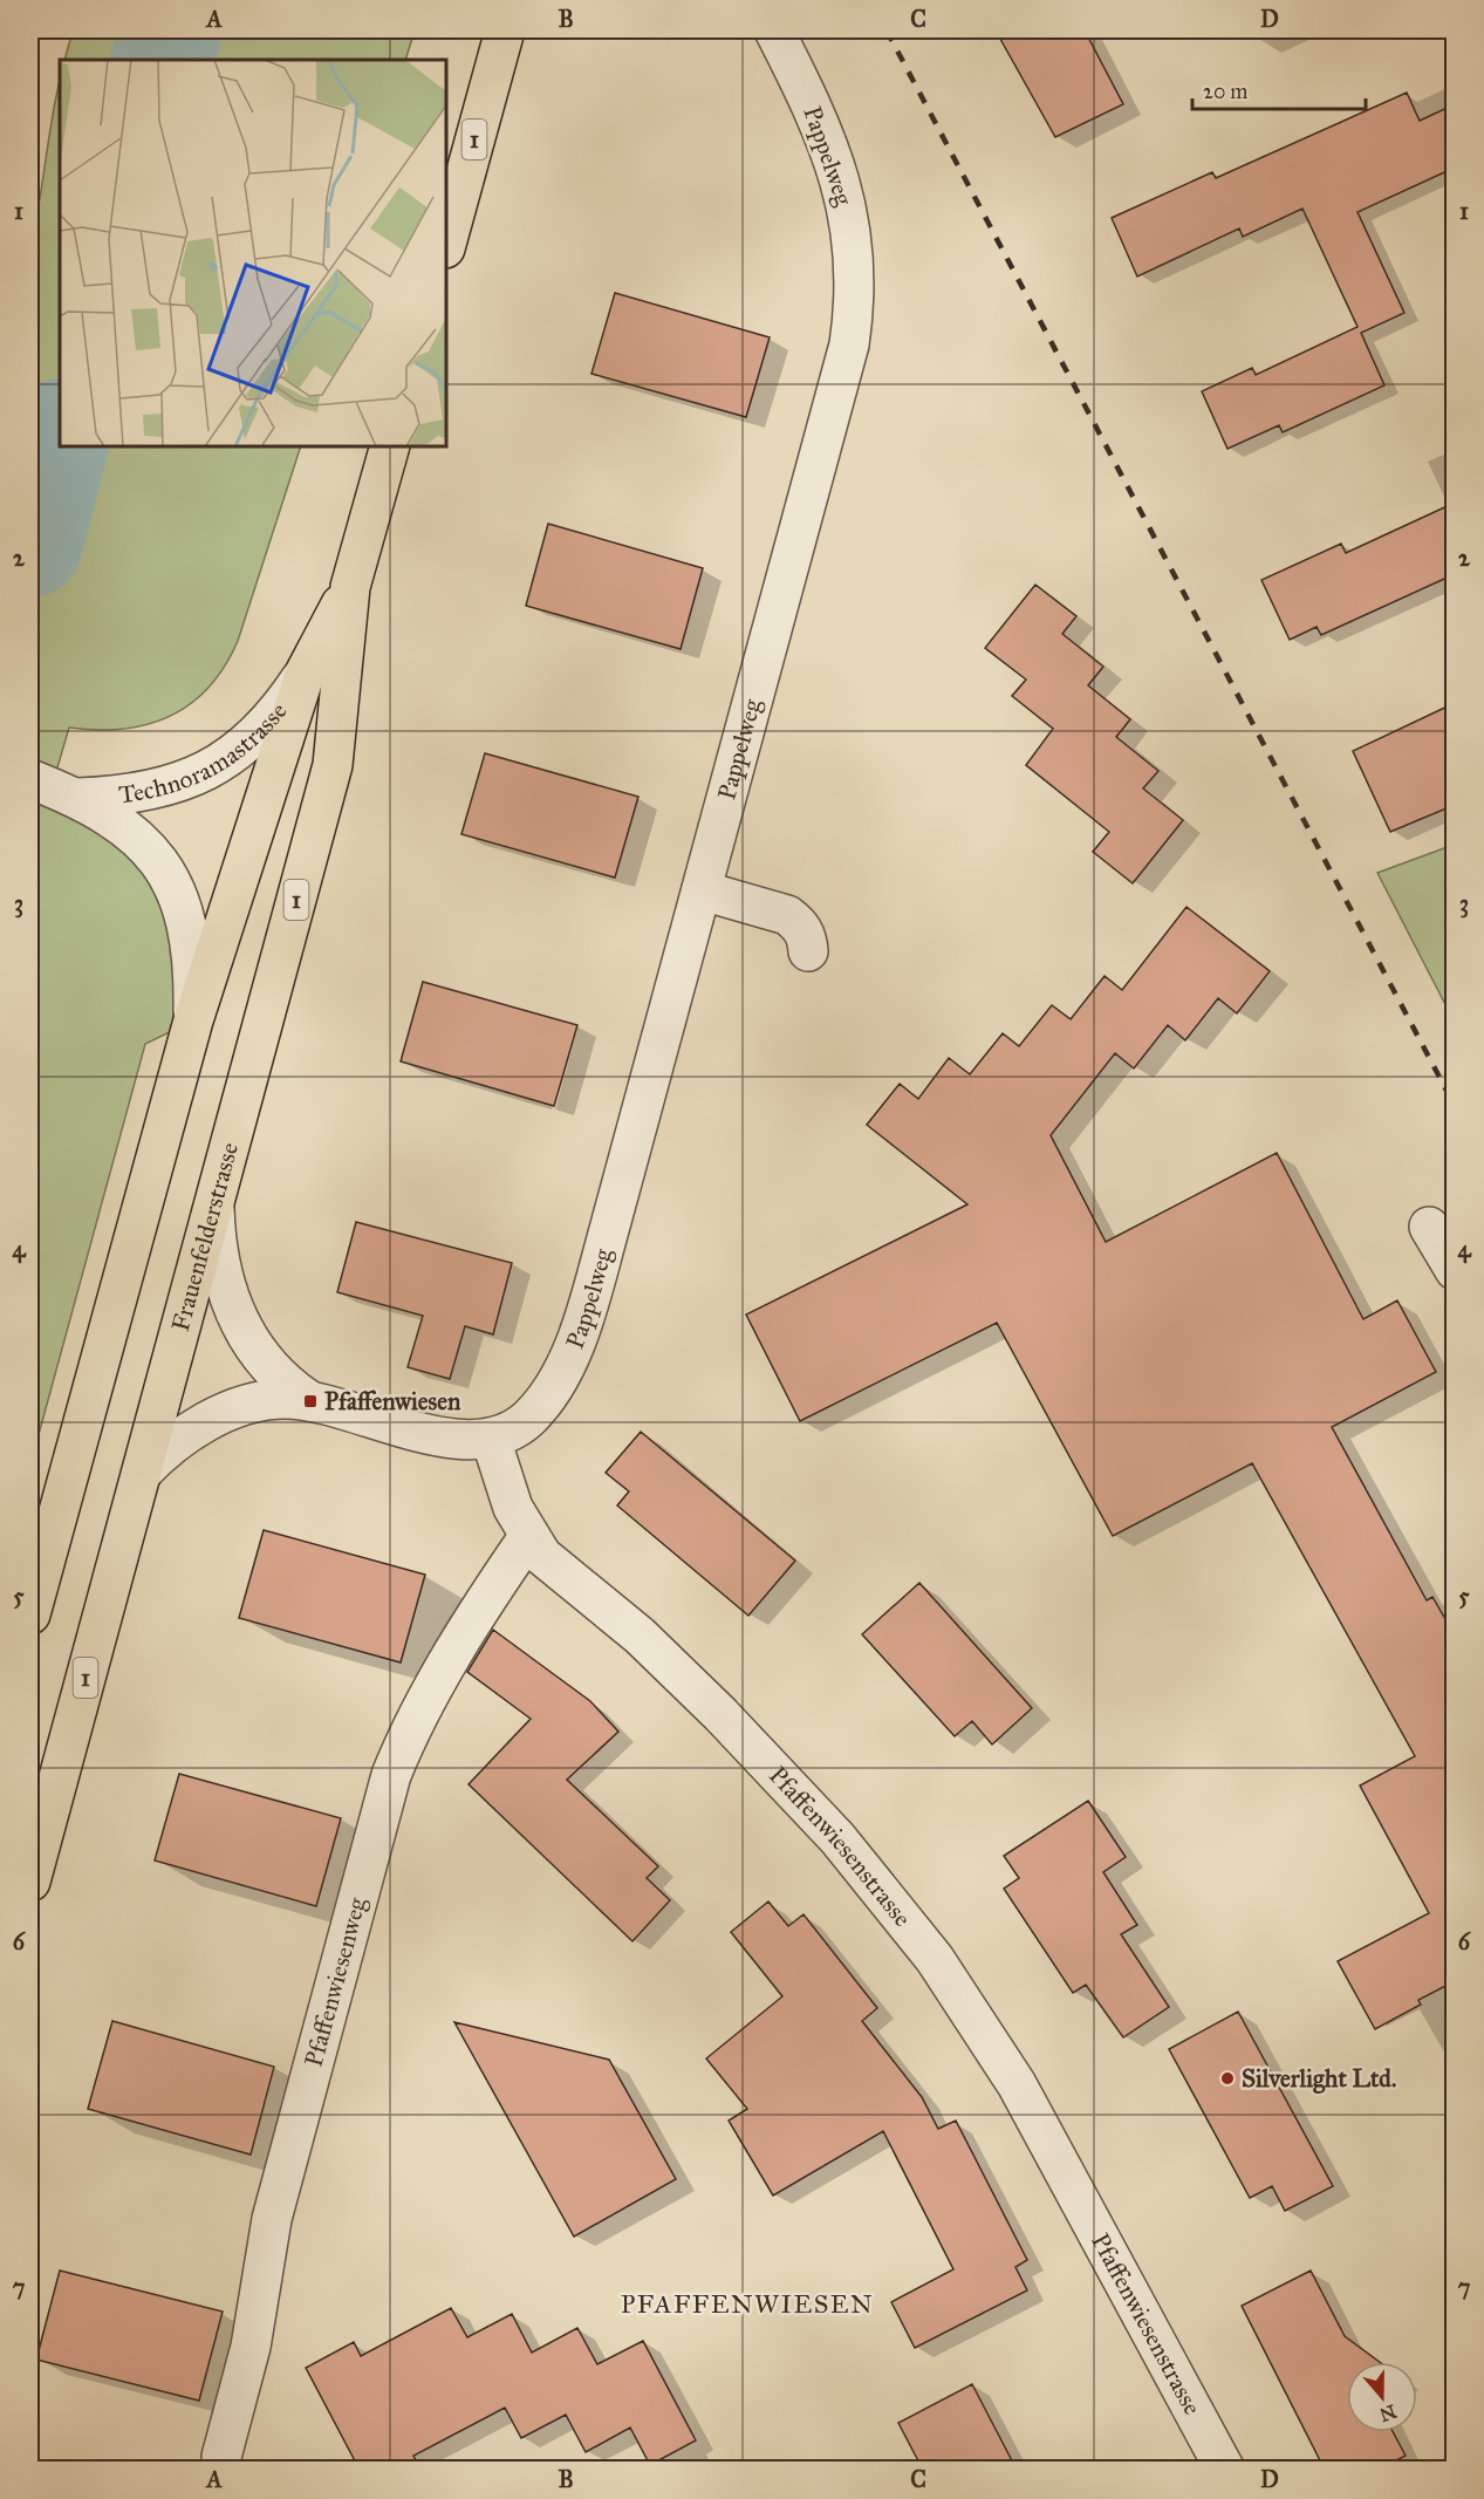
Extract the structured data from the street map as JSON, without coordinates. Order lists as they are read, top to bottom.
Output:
{
  "streets": {
    "main road": ["1", "Frauenfelderstrasse"],
    "street": [
      "Pappelweg",
      "Technoramastrasse",
      "Pfaffenwiesenstrasse",
      "Pfaffenwiesenweg"
    ]
  },
  "crossings": [
    ["Pappelweg", "Pfaffenwiesenstrasse"],
    ["Technoramastrasse", "Frauenfelderstrasse"],
    ["Pfaffenwiesenstrasse", "Pfaffenwiesenweg"]
  ],
  "districts": ["PFAFFENWIESEN"],
  "places": {
    "transit": ["Pfaffenwiesen"],
    "other": ["Silverlight Ltd."]
  },
  "scale_bar": "20 m",
  "north": "bottom",
  "grid": {
    "columns": [
      "A",
      "B",
      "C",
      "D"
    ],
    "rows": [
      "1",
      "2",
      "3",
      "4",
      "5",
      "6",
      "7"
    ]
  }
}
